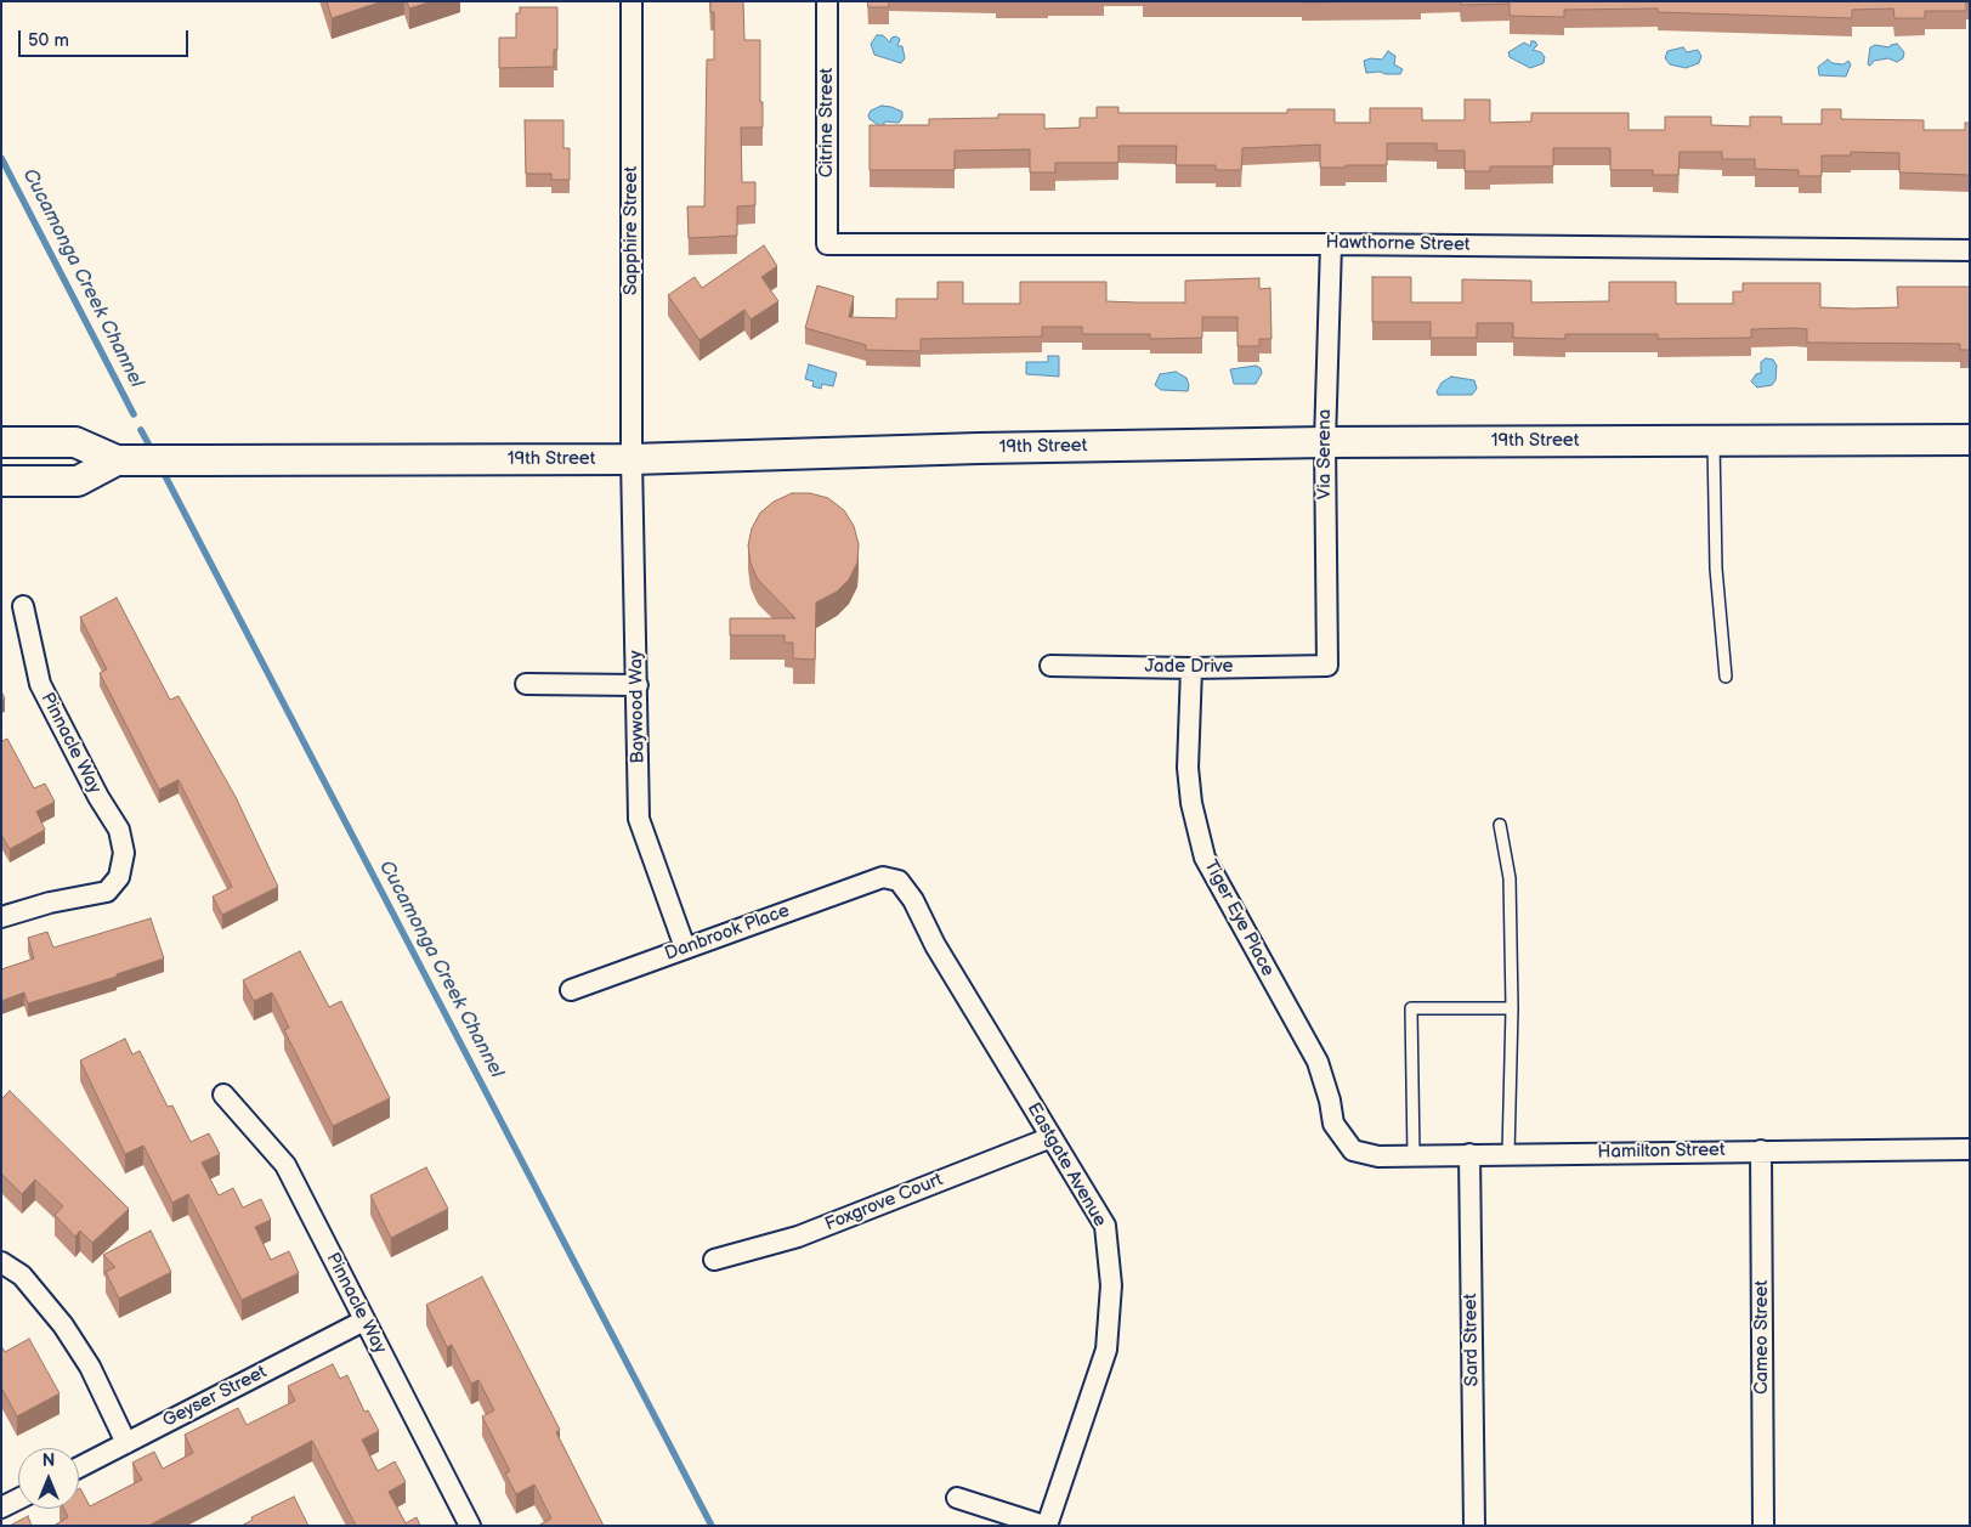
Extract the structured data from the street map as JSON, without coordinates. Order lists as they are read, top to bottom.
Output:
{
  "streets": {
    "main road": ["19th Street"],
    "street": [
      "Citrine Street",
      "Sapphire Street",
      "Hawthorne Street",
      "Via Serena",
      "Jade Drive",
      "Baywood Way",
      "Pinnacle Way",
      "Tiger Eye Place",
      "Danbrook Place",
      "Hamilton Street",
      "Eastgate Avenue",
      "Foxgrove Court",
      "Cameo Street",
      "Sard Street",
      "Geyser Street"
    ]
  },
  "crossings": [
    ["Citrine Street", "Hawthorne Street"],
    ["Sapphire Street", "19th Street"],
    ["Sapphire Street", "Baywood Way"],
    ["Hawthorne Street", "Via Serena"],
    ["19th Street", "Via Serena"],
    ["19th Street", "Baywood Way"],
    ["Via Serena", "Jade Drive"],
    ["Jade Drive", "Tiger Eye Place"],
    ["Baywood Way", "Danbrook Place"],
    ["Pinnacle Way", "Geyser Street"],
    ["Tiger Eye Place", "Hamilton Street"],
    ["Danbrook Place", "Eastgate Avenue"],
    ["Hamilton Street", "Cameo Street"],
    ["Hamilton Street", "Sard Street"],
    ["Eastgate Avenue", "Foxgrove Court"]
  ],
  "water": ["Cucamonga Creek Channel"],
  "scale_bar": "50 m",
  "north": "top"
}
